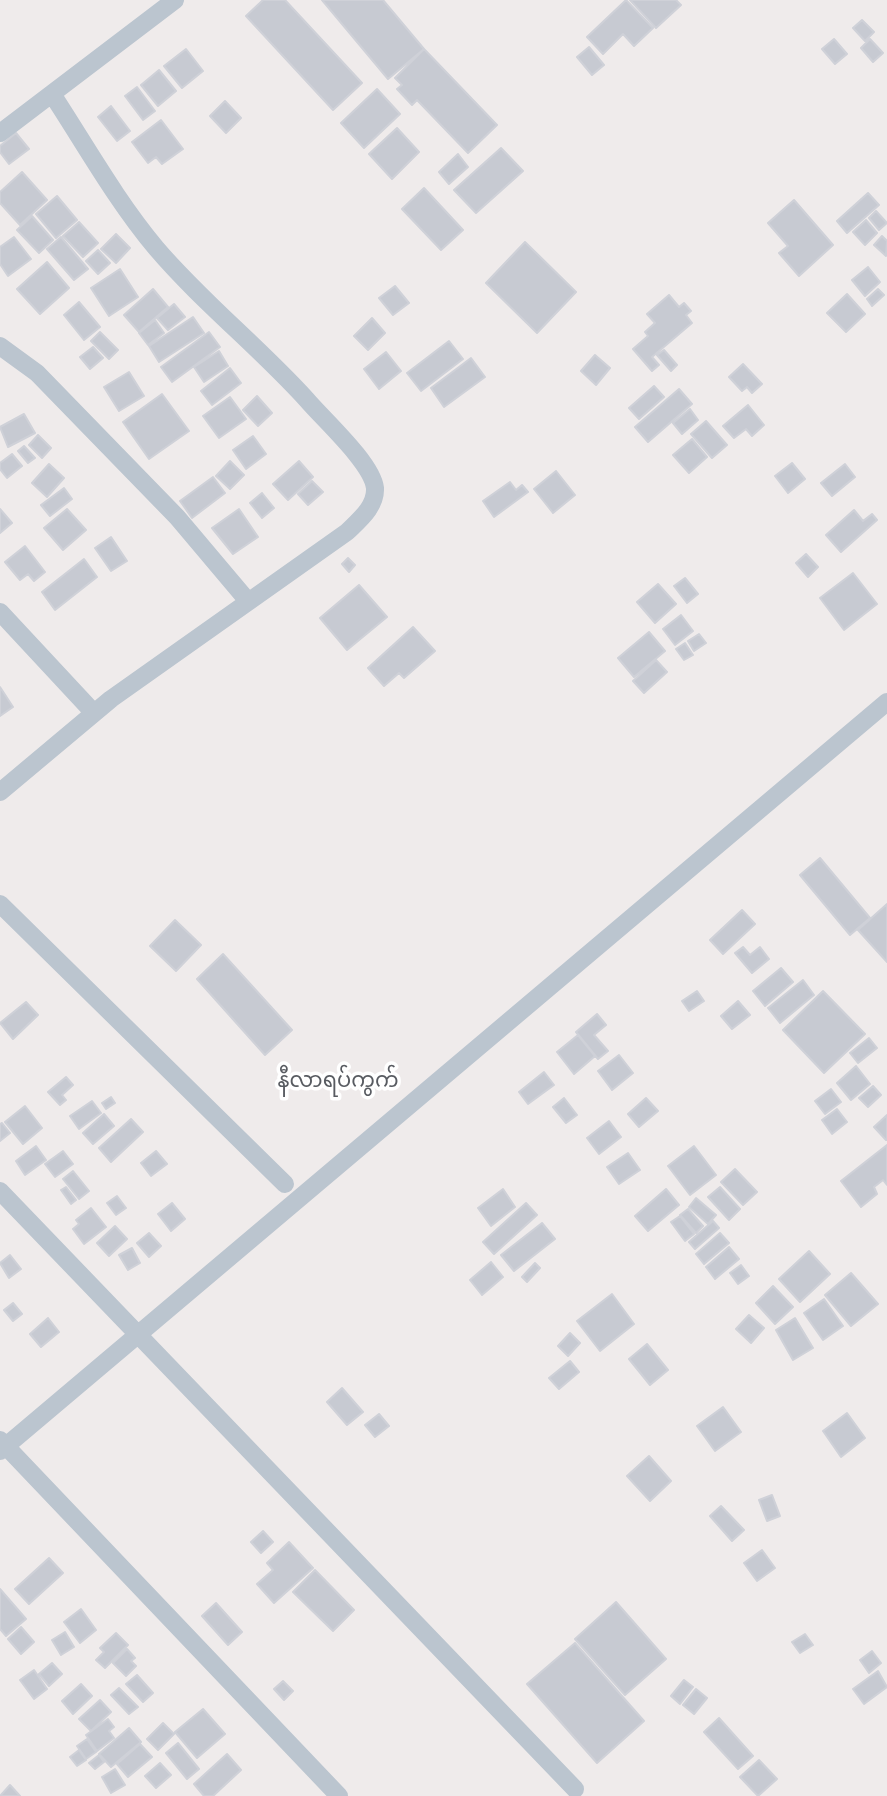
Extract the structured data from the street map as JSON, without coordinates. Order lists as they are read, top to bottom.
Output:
{
  "districts": ["နီလာရပ်ကွက်"]
}
